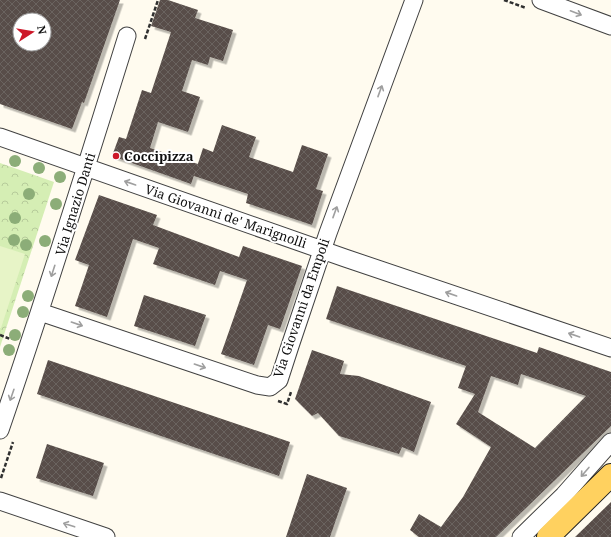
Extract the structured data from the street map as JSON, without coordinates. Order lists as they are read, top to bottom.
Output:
{
  "streets": {
    "street": ["Via Ignazio Danti", "Via Giovanni de' Marignolli", "Via Giovanni da Empoli"]
  },
  "crossings": [
    ["Via Ignazio Danti", "Via Giovanni de' Marignolli"],
    ["Via Ignazio Danti", "Via Giovanni da Empoli"],
    ["Via Giovanni de' Marignolli", "Via Giovanni da Empoli"]
  ],
  "one_way": ["Via Ignazio Danti", "Via Giovanni de' Marignolli"],
  "places": ["Coccipizza"],
  "north": "right"
}
